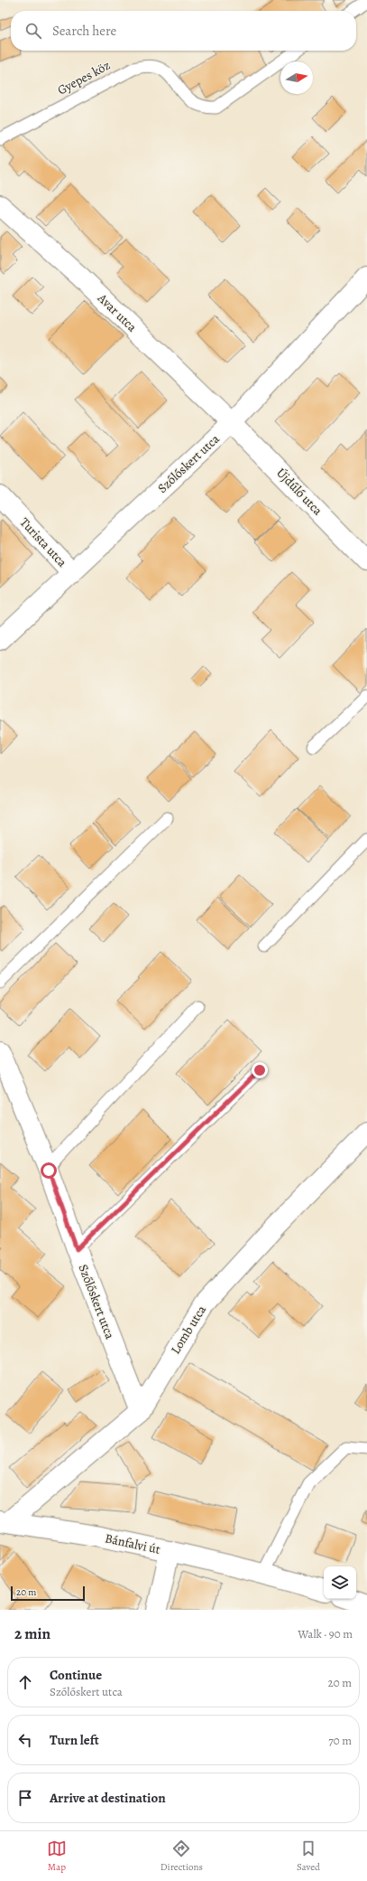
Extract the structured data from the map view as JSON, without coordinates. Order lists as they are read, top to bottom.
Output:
{
  "streets": {
    "street": [
      "Avar utca",
      "Szőlőskert utca",
      "Újdűlő utca",
      "Turista utca",
      "Lomb utca",
      "Bánfalvi út"
    ],
    "lane": ["Gyepes köz"]
  },
  "crossings": [
    ["Avar utca", "Szőlőskert utca"],
    ["Avar utca", "Újdűlő utca"],
    ["Szőlőskert utca", "Újdűlő utca"],
    ["Szőlőskert utca", "Turista utca"],
    ["Szőlőskert utca", "Lomb utca"],
    ["Lomb utca", "Bánfalvi út"]
  ],
  "scale_bar": "20 m",
  "north": "right",
  "page": {
    "search": "Search here",
    "scale": "20 m",
    "heading": ["2 min", "Walk · 90 m"],
    "list": [
      ["Continue", "Szőlőskert utca", "20 m"],
      ["Turn left", "70 m"],
      "Arrive at destination"
    ],
    "nav": ["Map", "Directions", "Saved"]
  }
}
